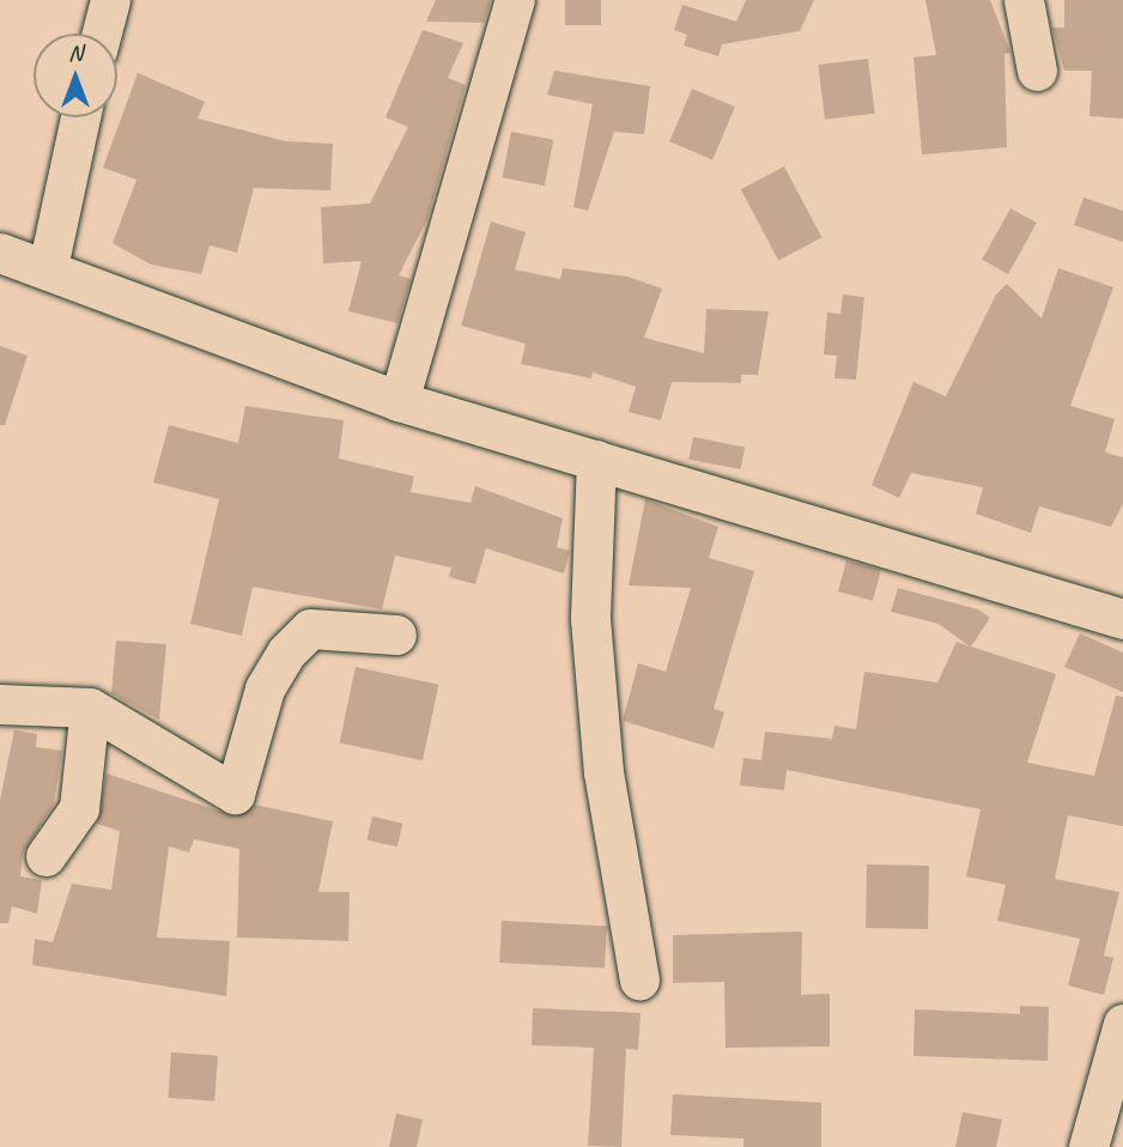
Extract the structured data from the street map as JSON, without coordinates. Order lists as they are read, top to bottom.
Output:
{
  "north": "top"
}
